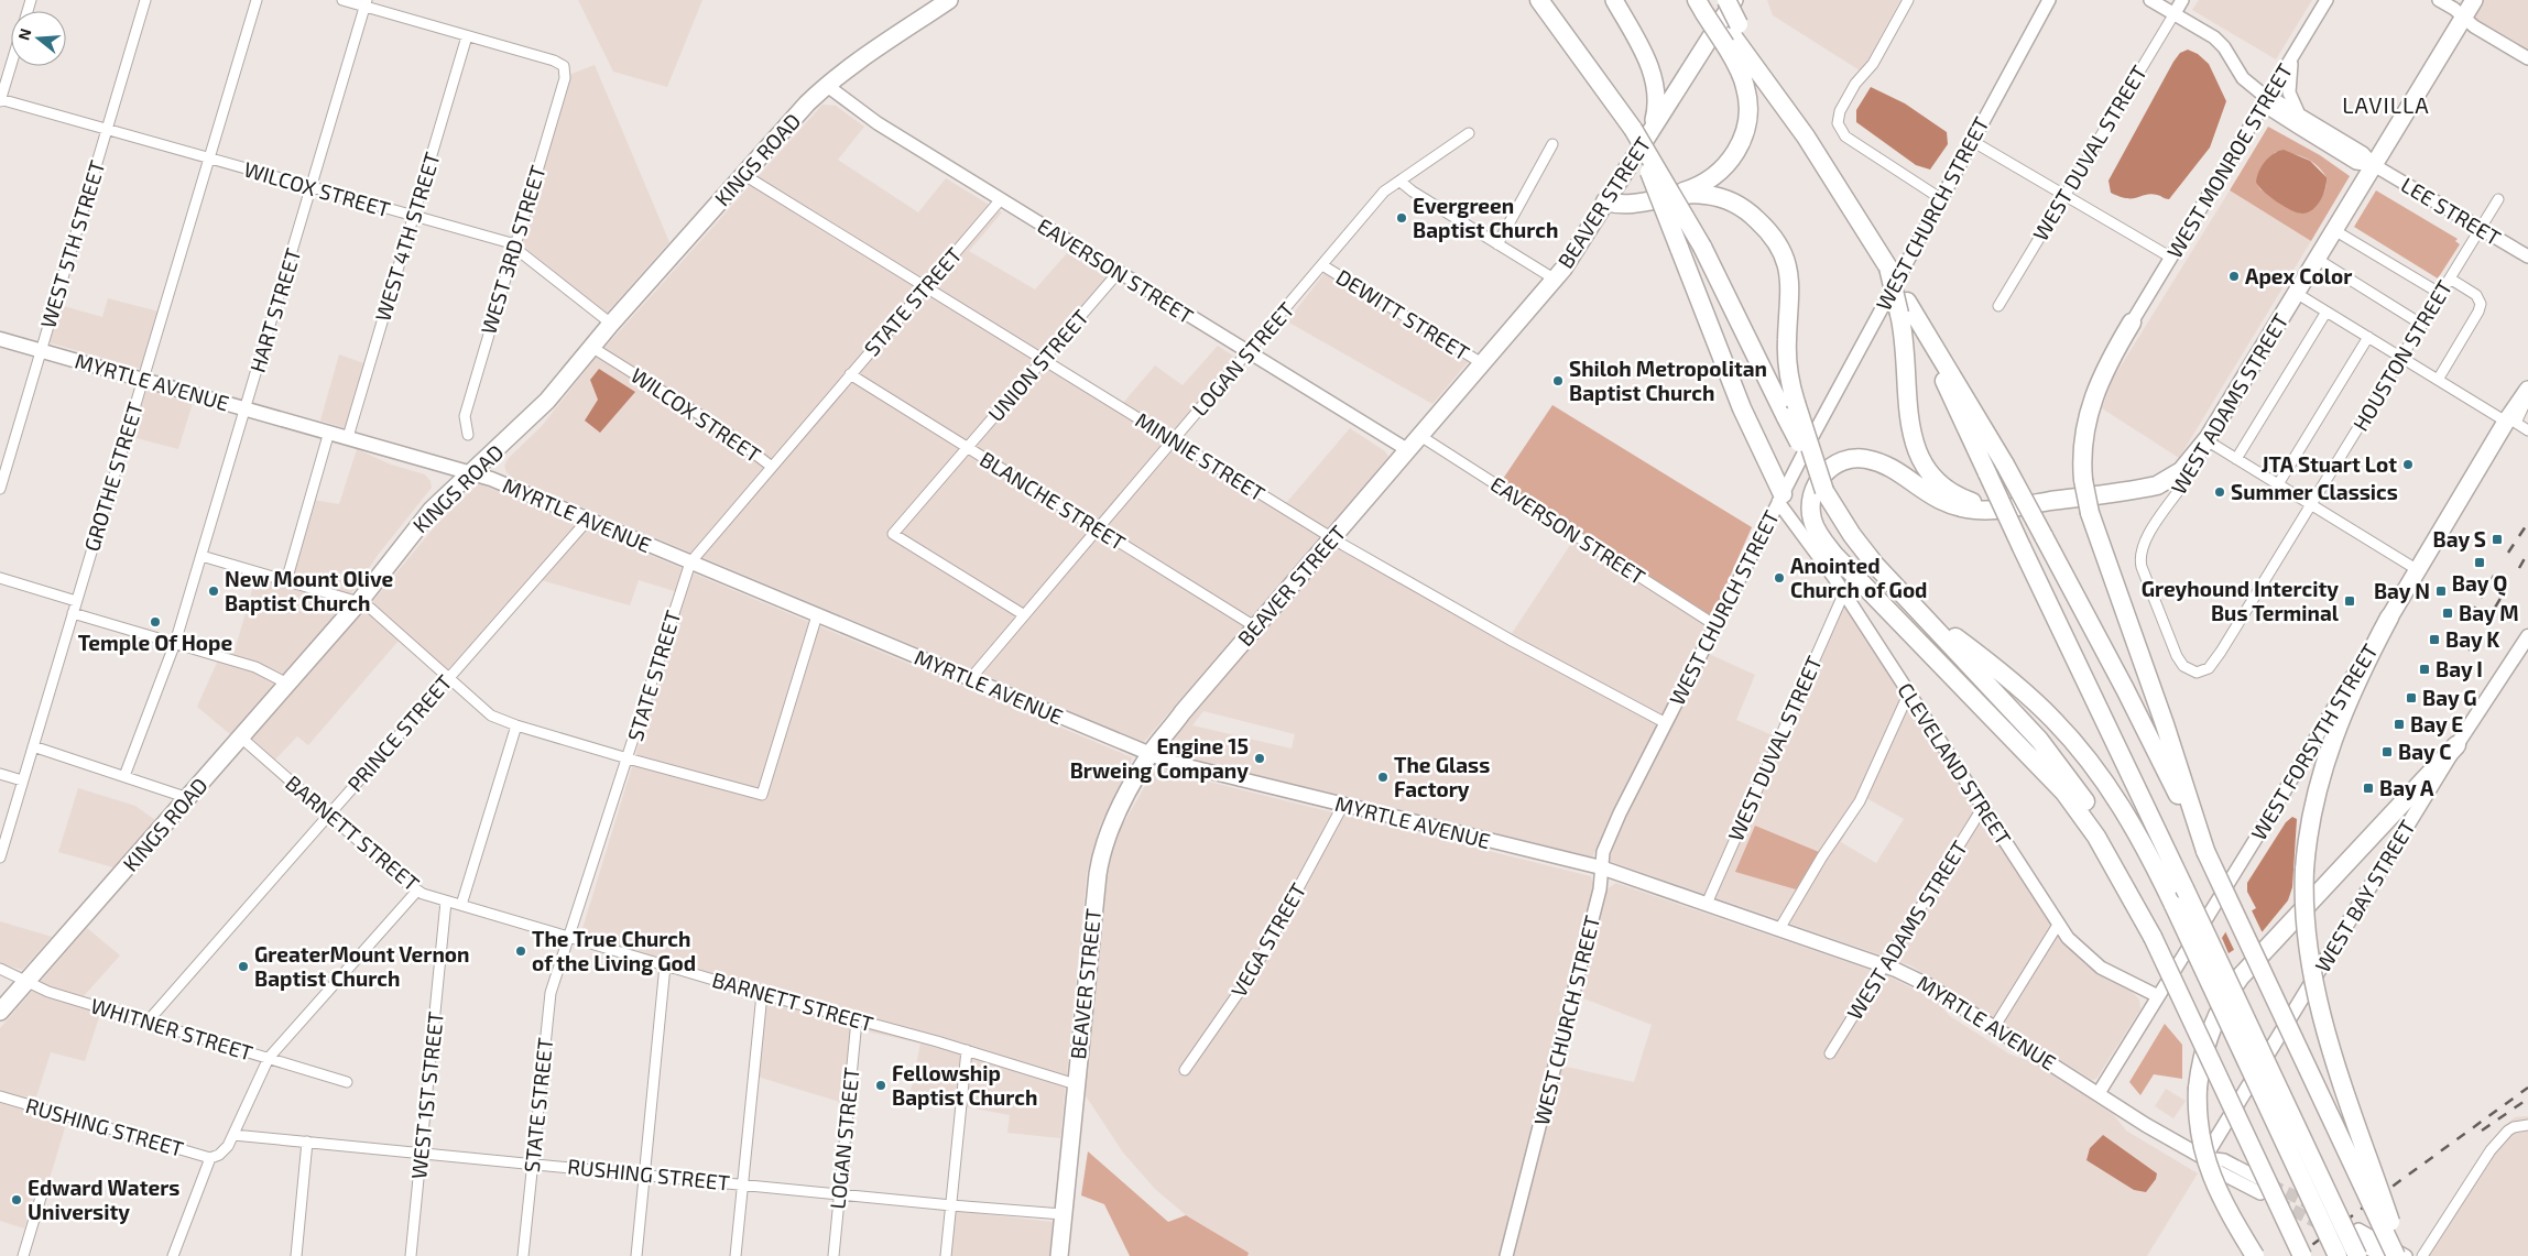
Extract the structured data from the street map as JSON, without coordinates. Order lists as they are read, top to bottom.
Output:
{
  "streets": {
    "main road": [
      "KINGS ROAD",
      "BEAVER STREET",
      "MYRTLE AVENUE",
      "WEST ADAMS STREET",
      "WEST FORSYTH STREET",
      "WEST BAY STREET"
    ],
    "street": [
      "WEST DUVAL STREET",
      "WEST MONROE STREET",
      "WILCOX STREET",
      "LEE STREET",
      "WEST CHURCH STREET",
      "WEST 4TH STREET",
      "WEST 5TH STREET",
      "WEST 3RD STREET",
      "EAVERSON STREET",
      "STATE STREET",
      "HART STREET",
      "DEWITT STREET",
      "HOUSTON STREET",
      "LOGAN STREET",
      "UNION STREET",
      "MINNIE STREET",
      "GROTHE STREET",
      "BLANCHE STREET",
      "PRINCE STREET",
      "CLEVELAND STREET",
      "BARNETT STREET",
      "VEGA STREET",
      "WHITNER STREET",
      "WEST 1ST STREET",
      "RUSHING STREET"
    ]
  },
  "crossings": [
    ["WEST DUVAL STREET", "LEE STREET"],
    ["WEST DUVAL STREET", "MYRTLE AVENUE"],
    ["WEST DUVAL STREET", "CLEVELAND STREET"],
    ["KINGS ROAD", "WILCOX STREET"],
    ["KINGS ROAD", "EAVERSON STREET"],
    ["KINGS ROAD", "MYRTLE AVENUE"],
    ["KINGS ROAD", "MINNIE STREET"],
    ["KINGS ROAD", "BARNETT STREET"],
    ["KINGS ROAD", "WHITNER STREET"],
    ["WEST MONROE STREET", "LEE STREET"],
    ["WILCOX STREET", "WEST 4TH STREET"],
    ["WILCOX STREET", "WEST 5TH STREET"],
    ["WILCOX STREET", "WEST 3RD STREET"],
    ["WILCOX STREET", "STATE STREET"],
    ["WILCOX STREET", "HART STREET"],
    ["WILCOX STREET", "GROTHE STREET"],
    ["BEAVER STREET", "EAVERSON STREET"],
    ["BEAVER STREET", "DEWITT STREET"],
    ["BEAVER STREET", "MYRTLE AVENUE"],
    ["BEAVER STREET", "MINNIE STREET"],
    ["BEAVER STREET", "BLANCHE STREET"],
    ["BEAVER STREET", "BARNETT STREET"],
    ["BEAVER STREET", "RUSHING STREET"],
    ["LEE STREET", "HOUSTON STREET"],
    ["LEE STREET", "WEST ADAMS STREET"],
    ["WEST CHURCH STREET", "EAVERSON STREET"],
    ["WEST CHURCH STREET", "MYRTLE AVENUE"],
    ["WEST CHURCH STREET", "MINNIE STREET"],
    ["WEST CHURCH STREET", "CLEVELAND STREET"],
    ["WEST 4TH STREET", "WEST 3RD STREET"],
    ["WEST 4TH STREET", "MYRTLE AVENUE"],
    ["WEST 5TH STREET", "MYRTLE AVENUE"],
    ["EAVERSON STREET", "STATE STREET"],
    ["EAVERSON STREET", "LOGAN STREET"],
    ["EAVERSON STREET", "UNION STREET"],
    ["STATE STREET", "MYRTLE AVENUE"],
    ["STATE STREET", "MINNIE STREET"],
    ["STATE STREET", "BLANCHE STREET"],
    ["STATE STREET", "BARNETT STREET"],
    ["STATE STREET", "RUSHING STREET"],
    ["HART STREET", "MYRTLE AVENUE"],
    ["DEWITT STREET", "LOGAN STREET"],
    ["HOUSTON STREET", "WEST ADAMS STREET"],
    ["LOGAN STREET", "UNION STREET"],
    ["LOGAN STREET", "MYRTLE AVENUE"],
    ["LOGAN STREET", "MINNIE STREET"],
    ["LOGAN STREET", "BLANCHE STREET"],
    ["LOGAN STREET", "BARNETT STREET"],
    ["LOGAN STREET", "RUSHING STREET"],
    ["UNION STREET", "MINNIE STREET"],
    ["UNION STREET", "BLANCHE STREET"],
    ["MYRTLE AVENUE", "WEST ADAMS STREET"],
    ["MYRTLE AVENUE", "GROTHE STREET"],
    ["MYRTLE AVENUE", "PRINCE STREET"],
    ["MYRTLE AVENUE", "WEST FORSYTH STREET"],
    ["MYRTLE AVENUE", "WEST BAY STREET"],
    ["MYRTLE AVENUE", "VEGA STREET"],
    ["WEST ADAMS STREET", "CLEVELAND STREET"],
    ["PRINCE STREET", "BARNETT STREET"],
    ["PRINCE STREET", "WHITNER STREET"],
    ["WEST FORSYTH STREET", "CLEVELAND STREET"],
    ["BARNETT STREET", "WEST 1ST STREET"],
    ["WEST 1ST STREET", "RUSHING STREET"]
  ],
  "districts": ["LAVILLA"],
  "places": {
    "other": [
      "Evergreen Baptist Church",
      "Apex Color",
      "Shiloh Metropolitan Baptist Church",
      "JTA Stuart Lot",
      "Summer Classics",
      "Anointed Church of God",
      "New Mount Olive Baptist Church",
      "Temple Of Hope",
      "Engine 15 Brweing Company",
      "The Glass Factory",
      "The True Church of the Living God",
      "GreaterMount Vernon Baptist Church",
      "Fellowship Baptist Church",
      "Edward Waters University"
    ],
    "transit": [
      "Bay S",
      "Bay Q",
      "Bay N",
      "Greyhound Intercity Bus Terminal",
      "Bay M",
      "Bay K",
      "Bay I",
      "Bay G",
      "Bay E",
      "Bay C",
      "Bay A"
    ]
  },
  "north": "left"
}
